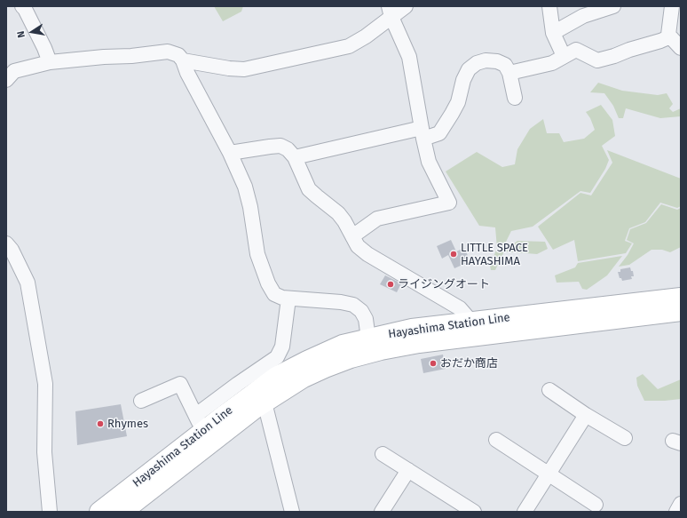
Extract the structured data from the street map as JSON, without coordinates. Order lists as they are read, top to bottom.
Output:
{
  "streets": {
    "main road": ["Hayashima Station Line"]
  },
  "places": [
    "LITTLE SPACE HAYASHIMA",
    "ライジングオート",
    "おだか商店",
    "Rhymes"
  ],
  "north": "left"
}
